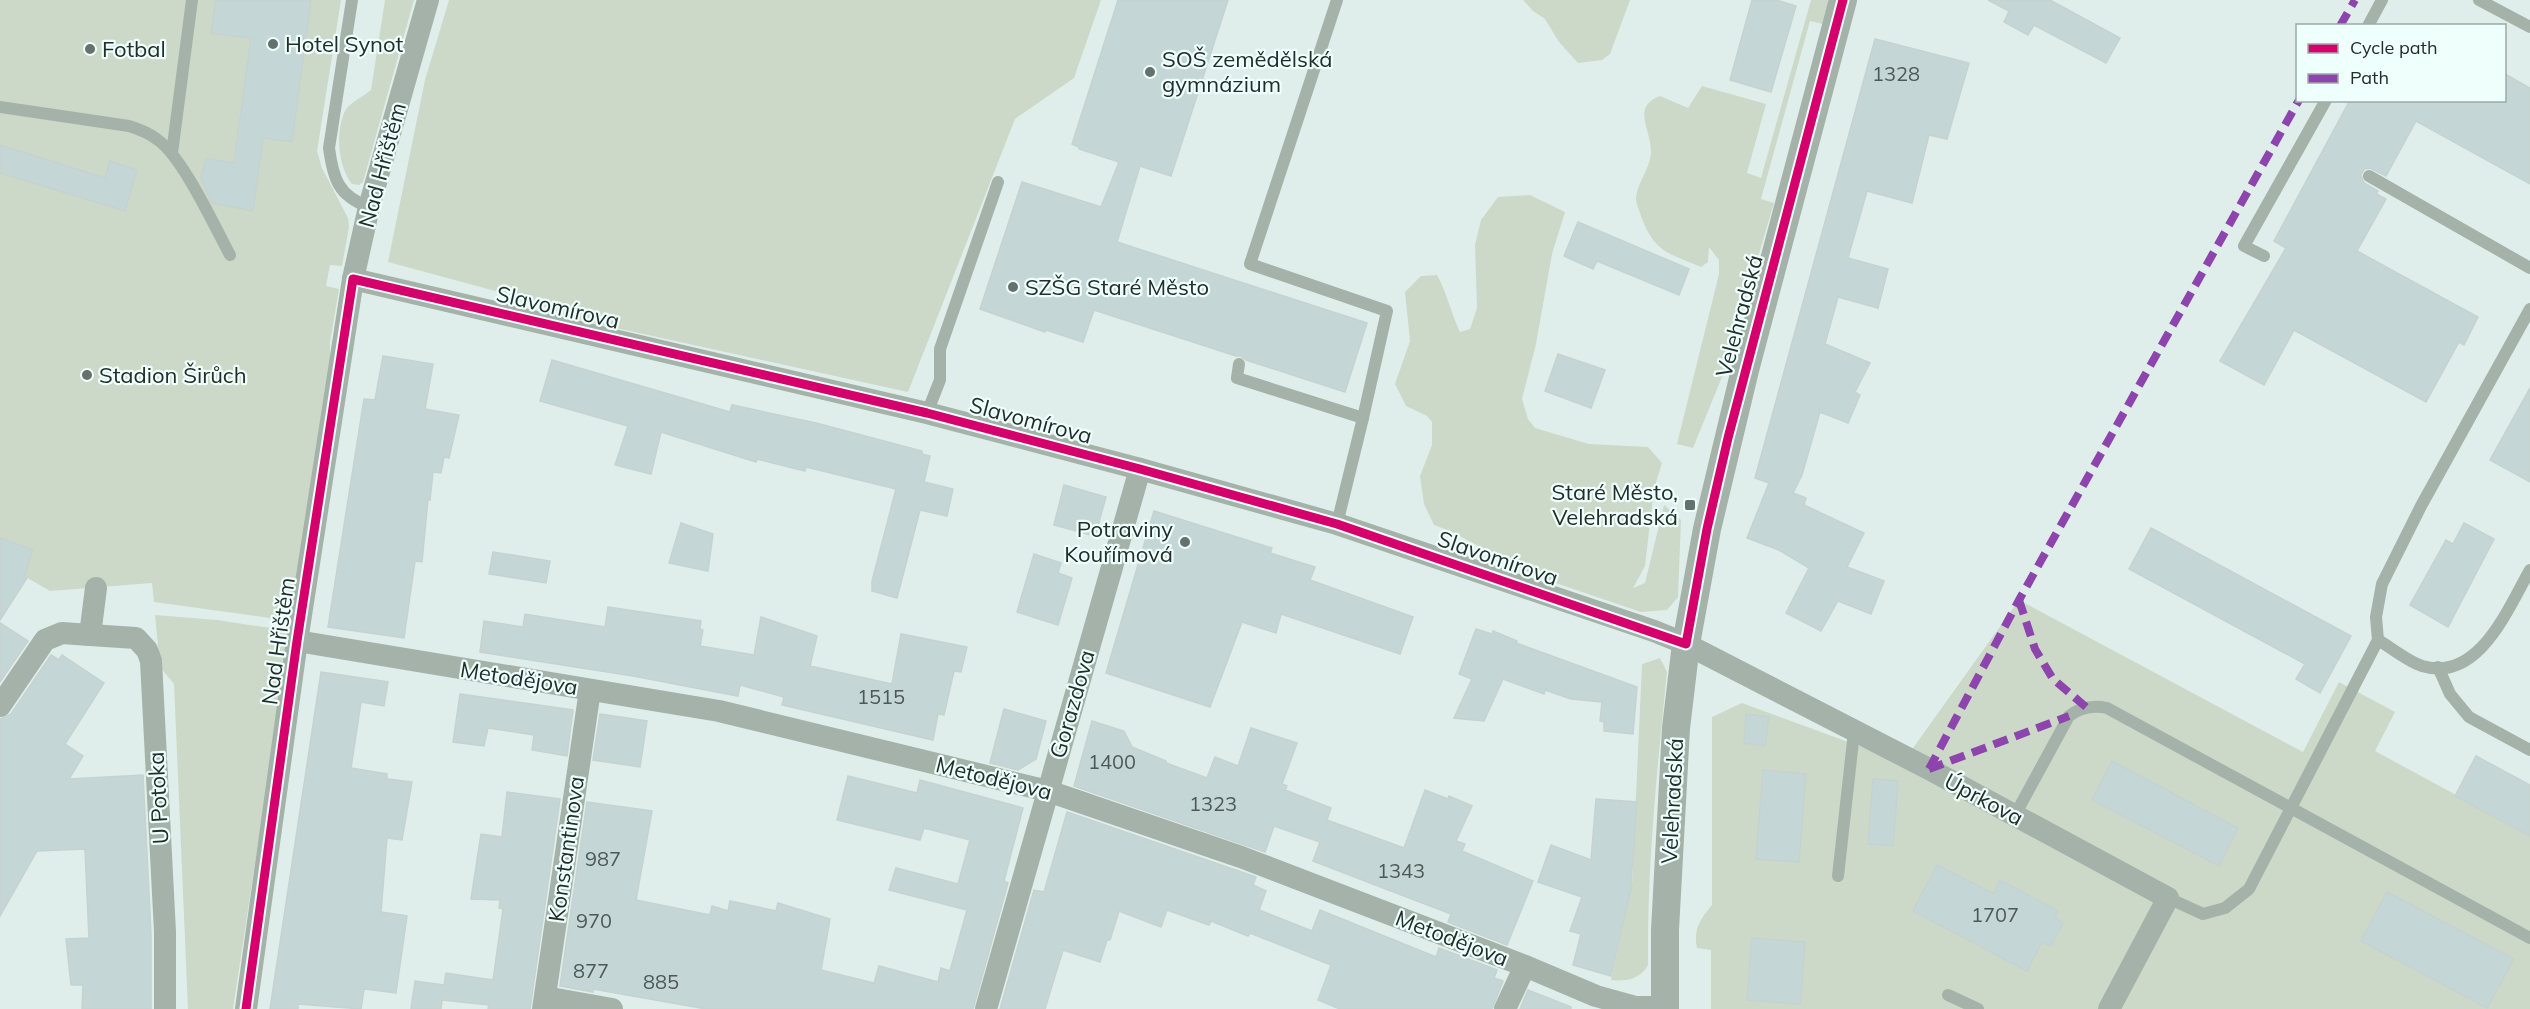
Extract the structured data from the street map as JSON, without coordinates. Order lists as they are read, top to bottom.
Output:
{
  "streets": {
    "street": [
      "Nad Hřištěm",
      "Slavomírova",
      "Velehradská",
      "Metodějova",
      "Gorazdova",
      "U Potoka",
      "Úprkova",
      "Konstantinova"
    ]
  },
  "crossings": [
    ["Nad Hřištěm", "Slavomírova"],
    ["Nad Hřištěm", "Metodějova"],
    ["Slavomírova", "Velehradská"],
    ["Slavomírova", "Gorazdova"],
    ["Slavomírova", "Úprkova"],
    ["Velehradská", "Metodějova"],
    ["Velehradská", "Úprkova"],
    ["Metodějova", "Gorazdova"],
    ["Metodějova", "Konstantinova"]
  ],
  "places": {
    "other": [
      "Hotel Synot",
      "Fotbal",
      "SOŠ zemědělská gymnázium",
      "SZŠG Staré Město",
      "Stadion Širůch",
      "Potraviny Kouřímová"
    ],
    "transit": ["Staré Město, Velehradská"]
  },
  "house_numbers": [
    "1328",
    "1515",
    "1400",
    "1323",
    "987",
    "1343",
    "1707",
    "970",
    "877",
    "885"
  ],
  "legend": ["Cycle path", "Path"]
}
